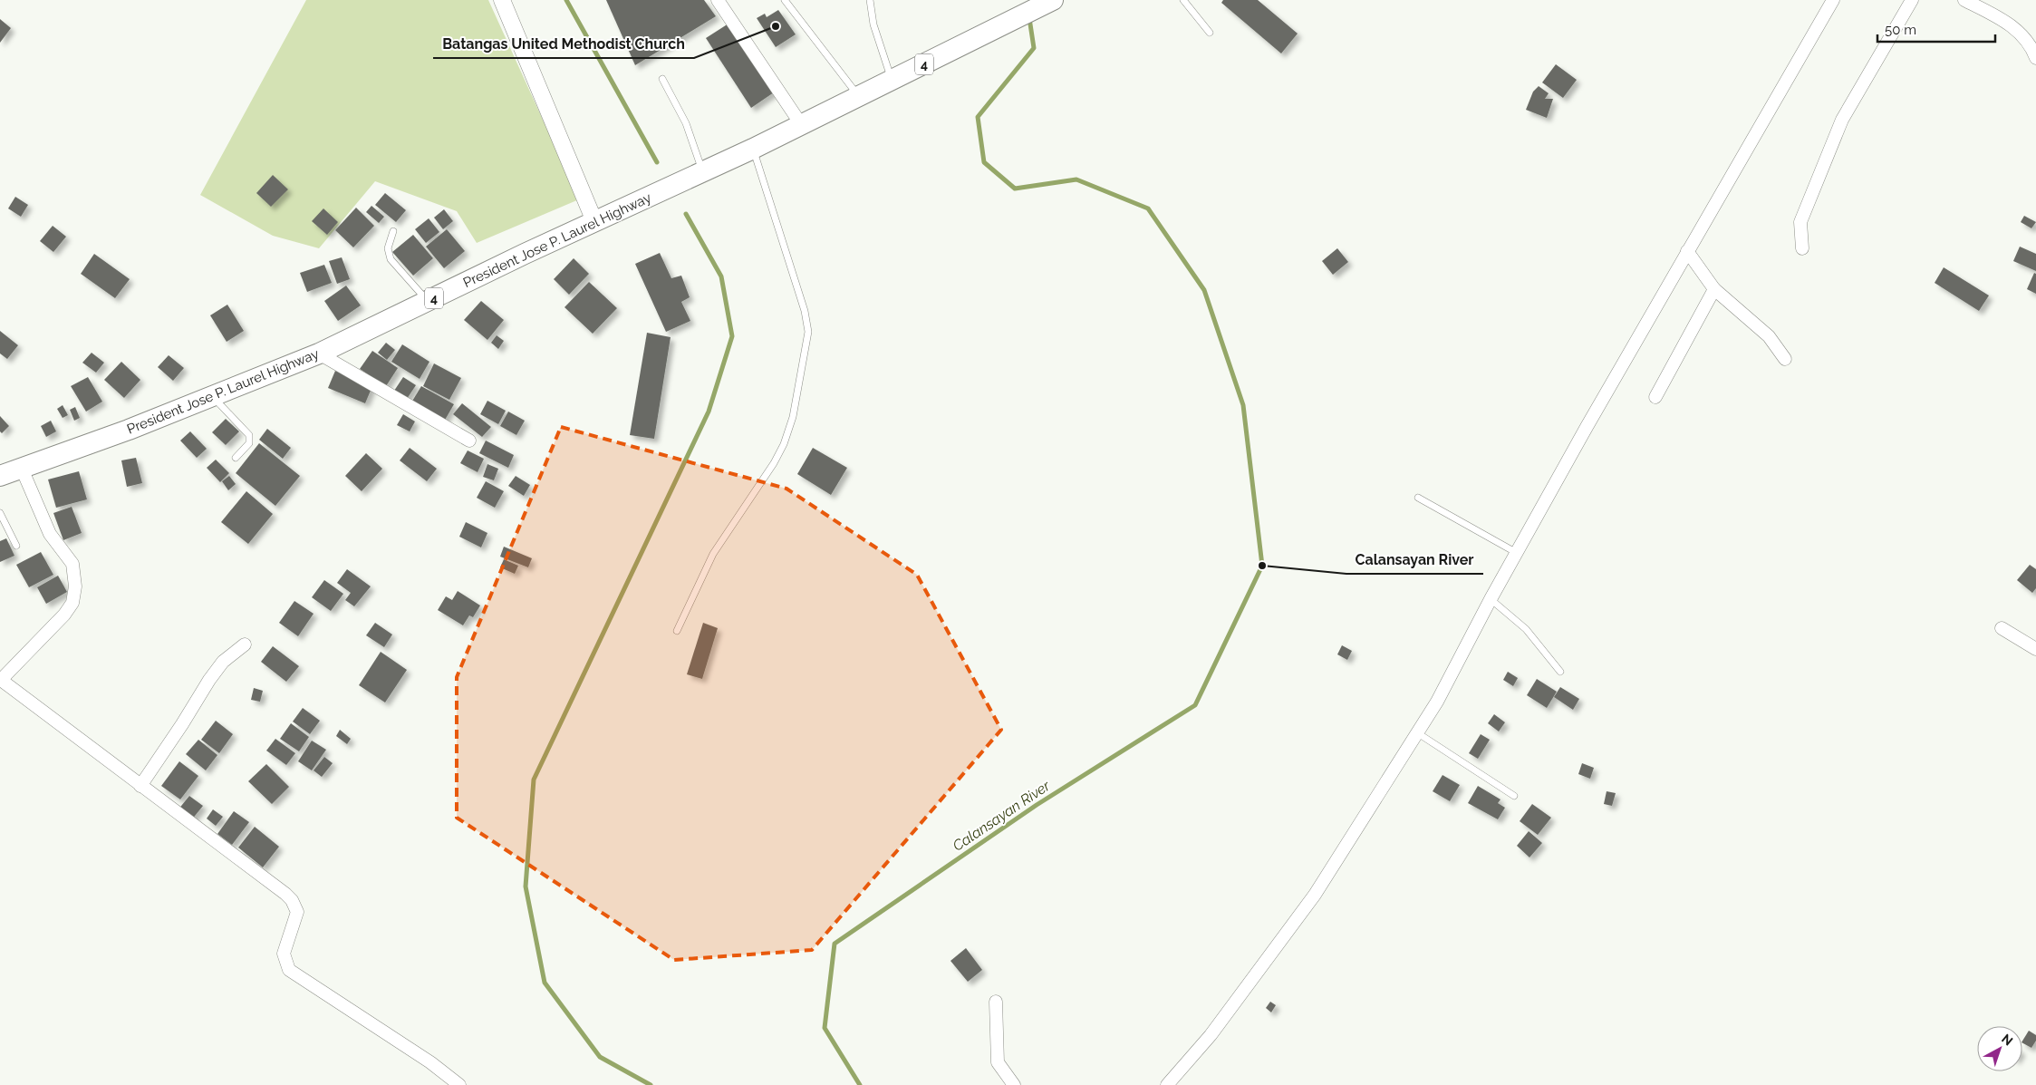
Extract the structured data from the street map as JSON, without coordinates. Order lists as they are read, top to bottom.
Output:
{
  "streets": {
    "highway": ["4", "President Jose P. Laurel Highway"]
  },
  "water": ["Calansayan River"],
  "places": ["Batangas United Methodist Church", "Calansayan River"],
  "scale_bar": "50 m",
  "north": "top right"
}
